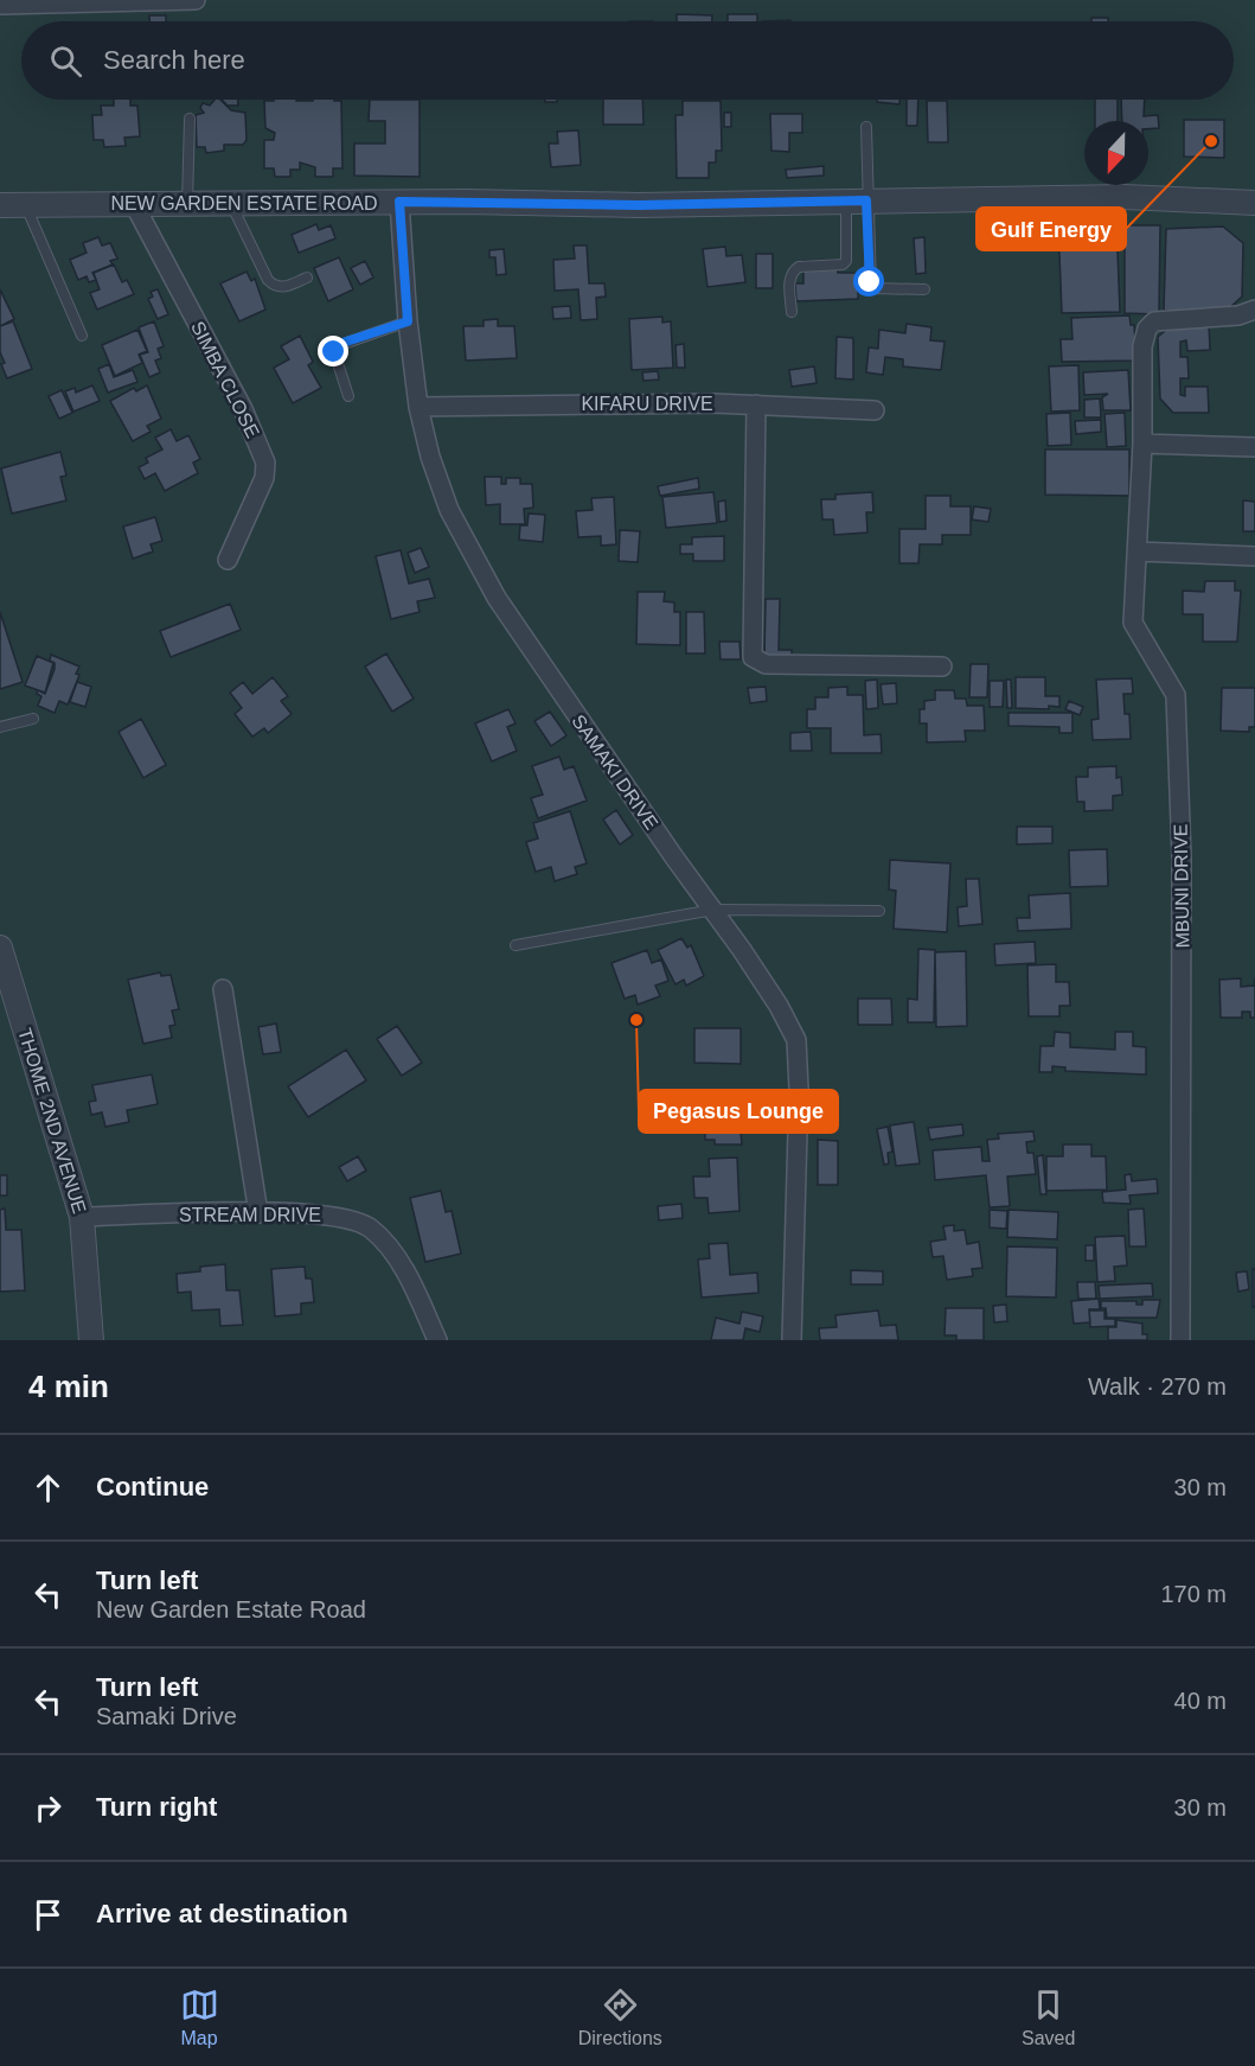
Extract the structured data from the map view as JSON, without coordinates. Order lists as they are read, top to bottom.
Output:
{
  "streets": {
    "street": [
      "NEW GARDEN ESTATE ROAD",
      "SIMBA CLOSE",
      "KIFARU DRIVE",
      "SAMAKI DRIVE",
      "MBUNI DRIVE",
      "THOME 2ND AVENUE",
      "STREAM DRIVE"
    ]
  },
  "crossings": [
    ["NEW GARDEN ESTATE ROAD", "SIMBA CLOSE"],
    ["NEW GARDEN ESTATE ROAD", "SAMAKI DRIVE"],
    ["KIFARU DRIVE", "SAMAKI DRIVE"],
    ["THOME 2ND AVENUE", "STREAM DRIVE"]
  ],
  "places": ["Gulf Energy", "Pegasus Lounge"],
  "north": "bottom",
  "page": {
    "search": "Search here",
    "heading": ["4 min", "Walk · 270 m"],
    "list": [
      ["Continue", "30 m"],
      ["Turn left", "New Garden Estate Road", "170 m"],
      ["Turn left", "Samaki Drive", "40 m"],
      ["Turn right", "30 m"],
      "Arrive at destination"
    ],
    "nav": ["Map", "Directions", "Saved"]
  }
}
